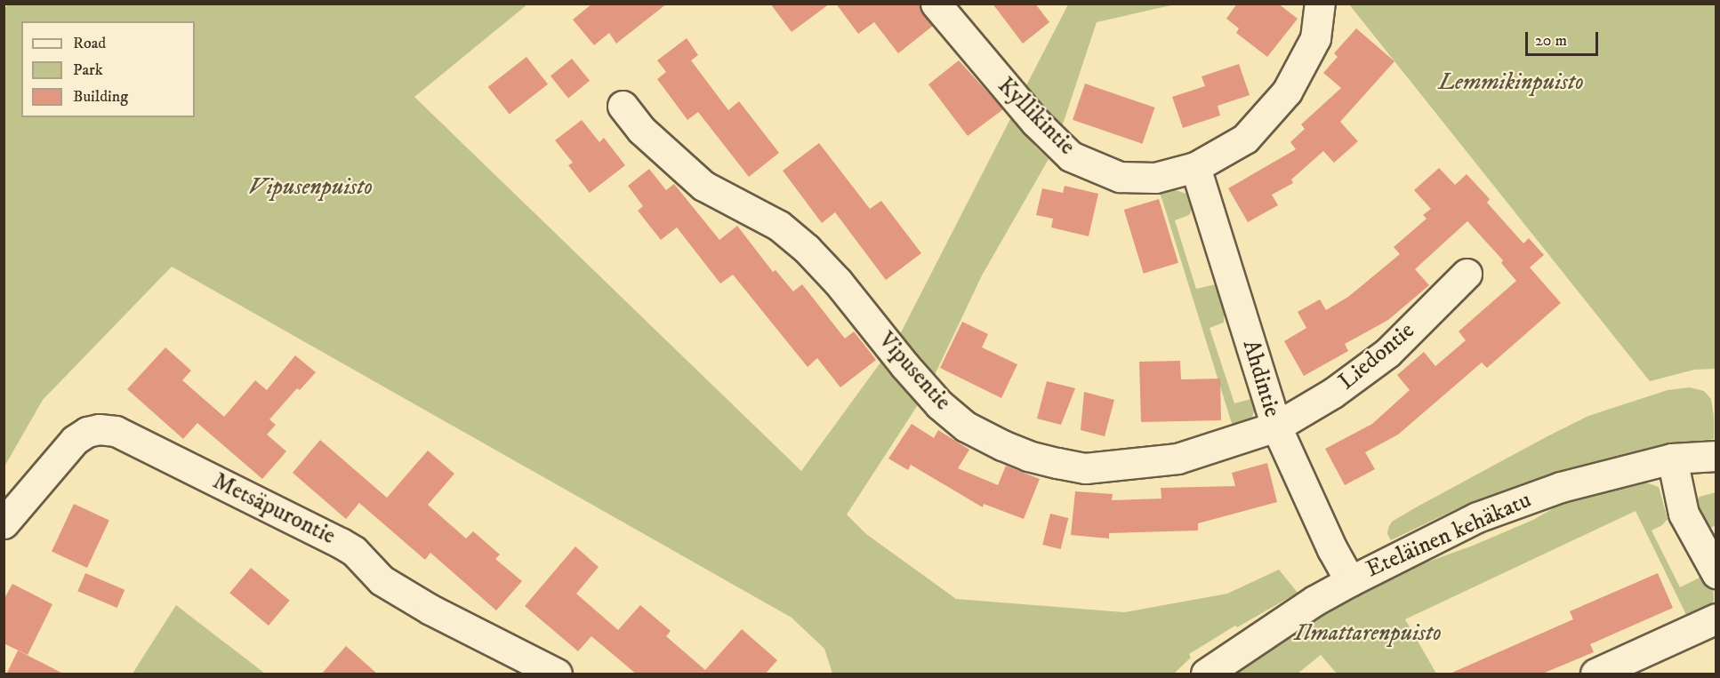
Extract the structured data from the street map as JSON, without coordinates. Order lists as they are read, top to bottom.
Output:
{
  "streets": {
    "street": [
      "Kyllikintie",
      "Liedontie",
      "Vipusentie",
      "Ahdintie",
      "Metsäpurontie",
      "Eteläinen kehäkatu"
    ]
  },
  "crossings": [
    ["Kyllikintie", "Ahdintie"],
    ["Liedontie", "Vipusentie"],
    ["Liedontie", "Ahdintie"],
    ["Vipusentie", "Ahdintie"],
    ["Ahdintie", "Eteläinen kehäkatu"]
  ],
  "parks": ["Lemmikinpuisto", "Vipusenpuisto", "Ilmattarenpuisto"],
  "legend": ["Road", "Park", "Building"],
  "scale_bar": "20 m"
}
